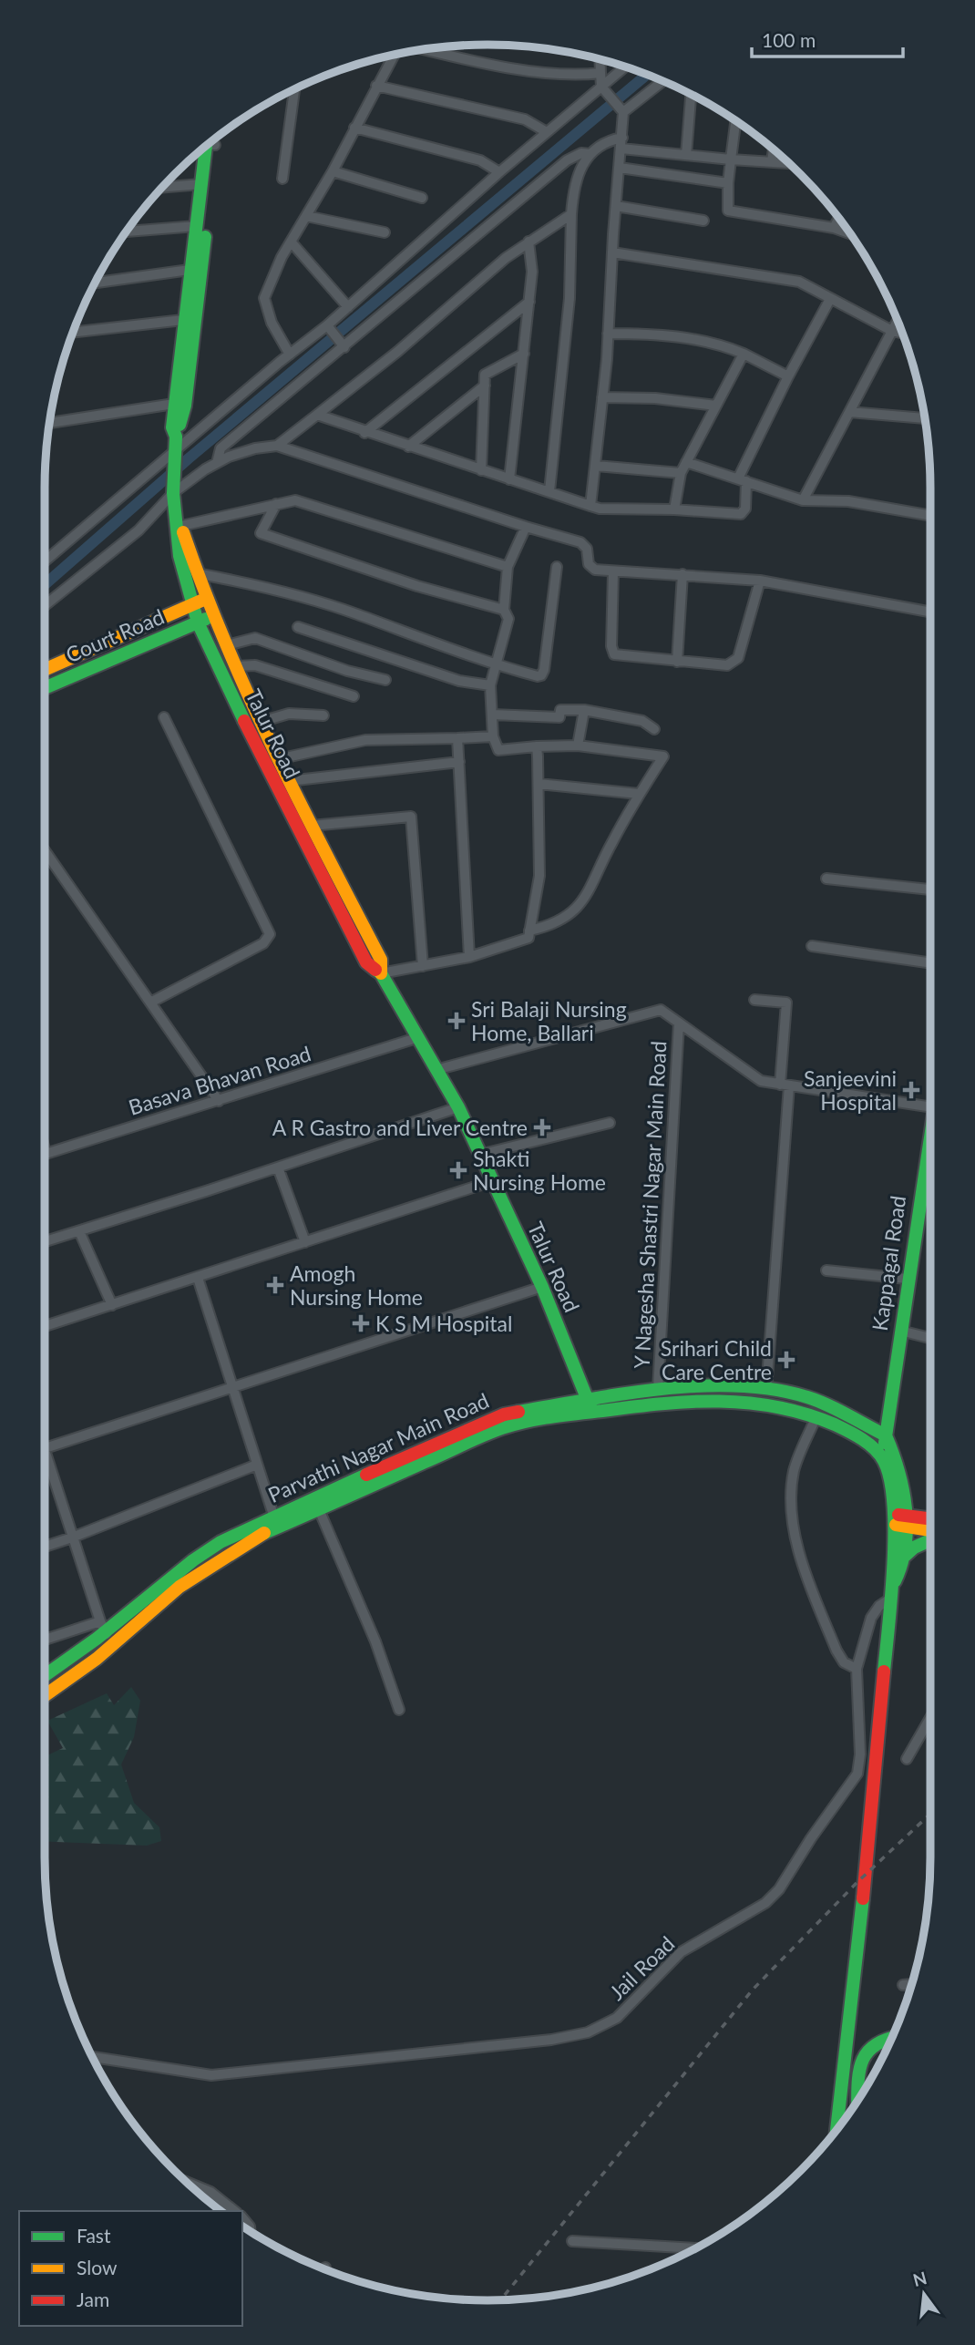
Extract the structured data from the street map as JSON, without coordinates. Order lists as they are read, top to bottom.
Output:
{
  "streets": {
    "main road": [
      "Court Road",
      "Talur Road",
      "Kappagal Road",
      "Parvathi Nagar Main Road"
    ],
    "street": ["Basava Bhavan Road", "Y Nagesha Shastri Nagar Main Road", "Jail Road"]
  },
  "crossings": [
    ["Court Road", "Talur Road"],
    ["Talur Road", "Basava Bhavan Road"],
    ["Talur Road", "Parvathi Nagar Main Road"],
    ["Y Nagesha Shastri Nagar Main Road", "Parvathi Nagar Main Road"],
    ["Kappagal Road", "Parvathi Nagar Main Road"]
  ],
  "places": {
    "health": [
      "Sri Balaji Nursing Home, Ballari",
      "Sanjeevini Hospital",
      "A R Gastro and Liver Centre",
      "Shakti Nursing Home",
      "Amogh Nursing Home",
      "K S M Hospital",
      "Srihari Child Care Centre"
    ]
  },
  "legend": ["Fast", "Slow", "Jam"],
  "scale_bar": "100 m",
  "north": "top"
}
